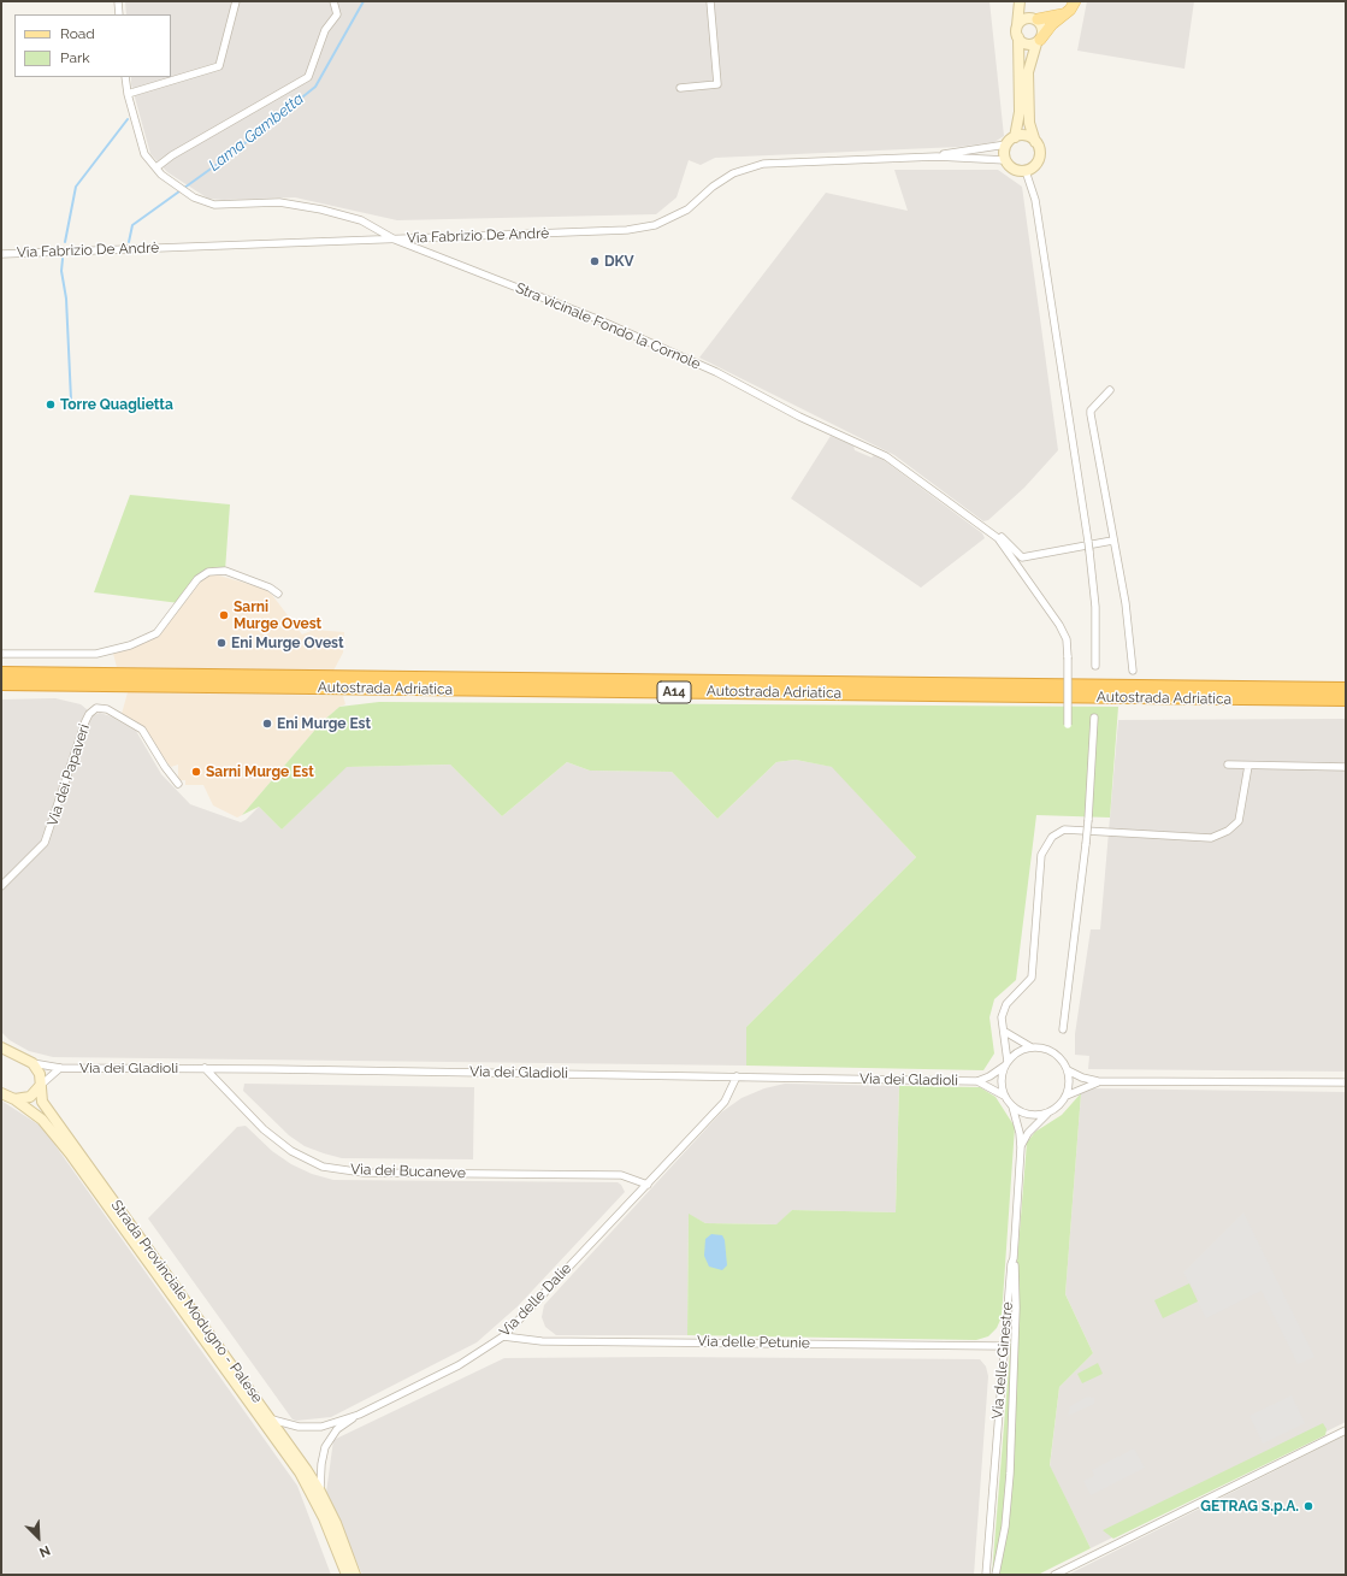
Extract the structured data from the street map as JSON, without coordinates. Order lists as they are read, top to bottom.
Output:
{
  "streets": {
    "highway": ["Autostrada Adriatica", "A14"],
    "main road": ["Strada Provinciale Modugno - Palese"],
    "street": [
      "Via Fabrizio De Andrè",
      "Stra vicinale Fondo la Cornole",
      "Via dei Papaveri",
      "Via dei Gladioli",
      "Via dei Bucaneve",
      "Via delle Dalie",
      "Via delle Petunie",
      "Via delle Ginestre"
    ]
  },
  "crossings": [
    ["Via Fabrizio De Andrè", "Stra vicinale Fondo la Cornole"],
    ["Via dei Gladioli", "Via dei Bucaneve"],
    ["Via dei Gladioli", "Via delle Dalie"],
    ["Via dei Gladioli", "Strada Provinciale Modugno - Palese"],
    ["Via dei Gladioli", "Via delle Ginestre"],
    ["Via dei Bucaneve", "Via delle Dalie"],
    ["Via delle Dalie", "Strada Provinciale Modugno - Palese"],
    ["Via delle Dalie", "Via delle Petunie"],
    ["Via delle Petunie", "Via delle Ginestre"]
  ],
  "water": ["Lama Gambetta"],
  "places": [
    "DKV",
    "Torre Quaglietta",
    "Sarni Murge Ovest",
    "Eni Murge Ovest",
    "Eni Murge Est",
    "Sarni Murge Est",
    "GETRAG S.p.A."
  ],
  "legend": ["Road", "Park"],
  "north": "bottom right"
}
